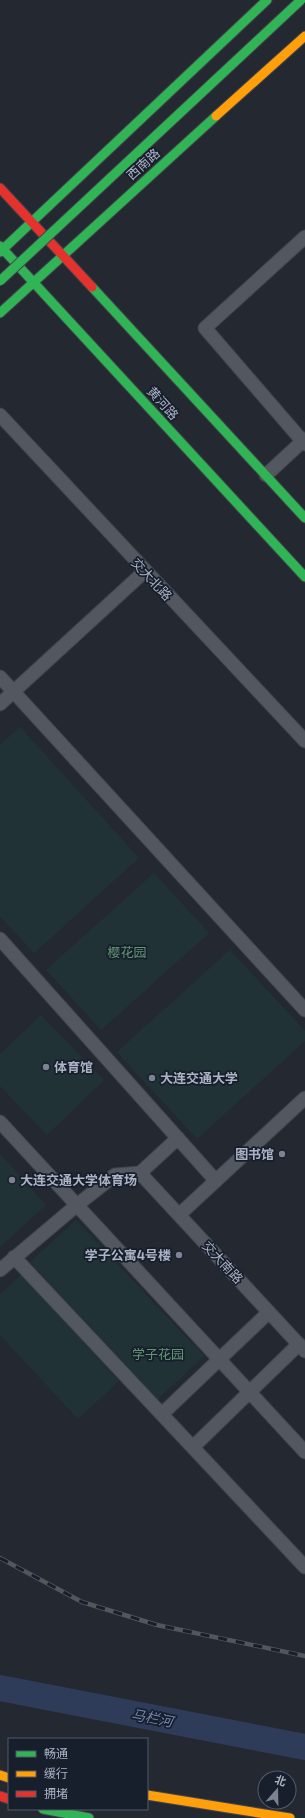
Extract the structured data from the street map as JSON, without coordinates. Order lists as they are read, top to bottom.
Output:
{
  "streets": {
    "main road": ["西南路", "黄河路"],
    "street": ["交大北路", "交大南路"]
  },
  "crossings": [
    ["西南路", "黄河路"]
  ],
  "water": ["马栏河"],
  "parks": ["樱花园", "学子花园"],
  "places": [
    "体育馆",
    "大连交通大学",
    "图书馆",
    "大连交通大学体育场",
    "学子公寓4号楼"
  ],
  "legend": ["畅通", "缓行", "拥堵"],
  "north": "top"
}
